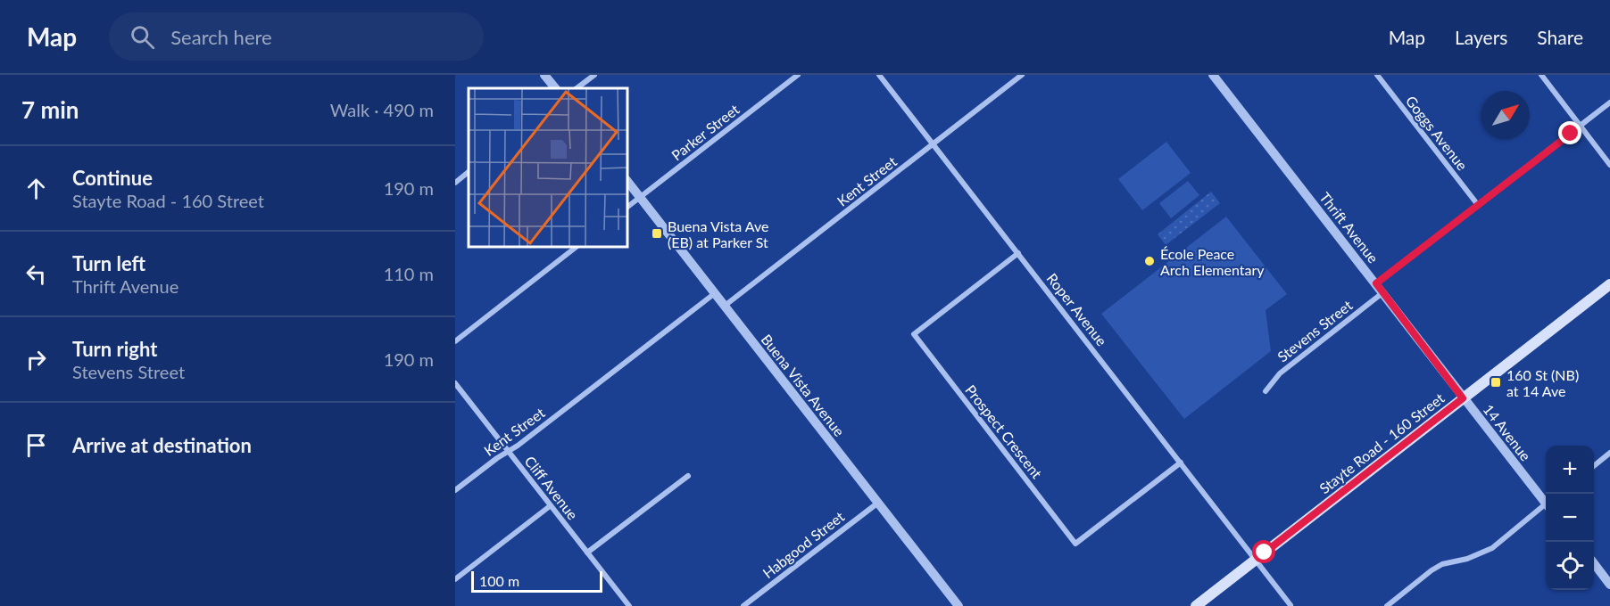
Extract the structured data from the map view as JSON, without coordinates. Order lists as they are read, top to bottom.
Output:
{
  "streets": {
    "main road": ["Stayte Road - 160 Street"],
    "street": [
      "Parker Street",
      "Goggs Avenue",
      "Kent Street",
      "Thrift Avenue",
      "Roper Avenue",
      "Stevens Street",
      "Buena Vista Avenue",
      "Prospect Crescent",
      "14 Avenue",
      "Cliff Avenue",
      "Habgood Street"
    ]
  },
  "crossings": [
    ["Parker Street", "Buena Vista Avenue"],
    ["Kent Street", "Roper Avenue"],
    ["Kent Street", "Buena Vista Avenue"],
    ["Kent Street", "Cliff Avenue"],
    ["Thrift Avenue", "Stevens Street"],
    ["Thrift Avenue", "14 Avenue"],
    ["Thrift Avenue", "Stayte Road - 160 Street"],
    ["Roper Avenue", "Prospect Crescent"],
    ["Roper Avenue", "Stayte Road - 160 Street"],
    ["Buena Vista Avenue", "Habgood Street"],
    ["14 Avenue", "Stayte Road - 160 Street"]
  ],
  "places": {
    "transit": ["Buena Vista Ave (EB) at Parker St", "160 St (NB) at 14 Ave"],
    "other": ["École Peace Arch Elementary"]
  },
  "scale_bar": "100 m",
  "north": "top right",
  "page": {
    "header": "Map",
    "search": "Search here",
    "nav": ["Map", "Layers", "Share"],
    "heading": ["7 min", "Walk · 490 m"],
    "list": [
      ["Continue", "Stayte Road - 160 Street", "190 m"],
      ["Turn left", "Thrift Avenue", "110 m"],
      ["Turn right", "Stevens Street", "190 m"],
      "Arrive at destination"
    ],
    "map_buttons": ["+", "−"],
    "scale": "100 m"
  }
}
